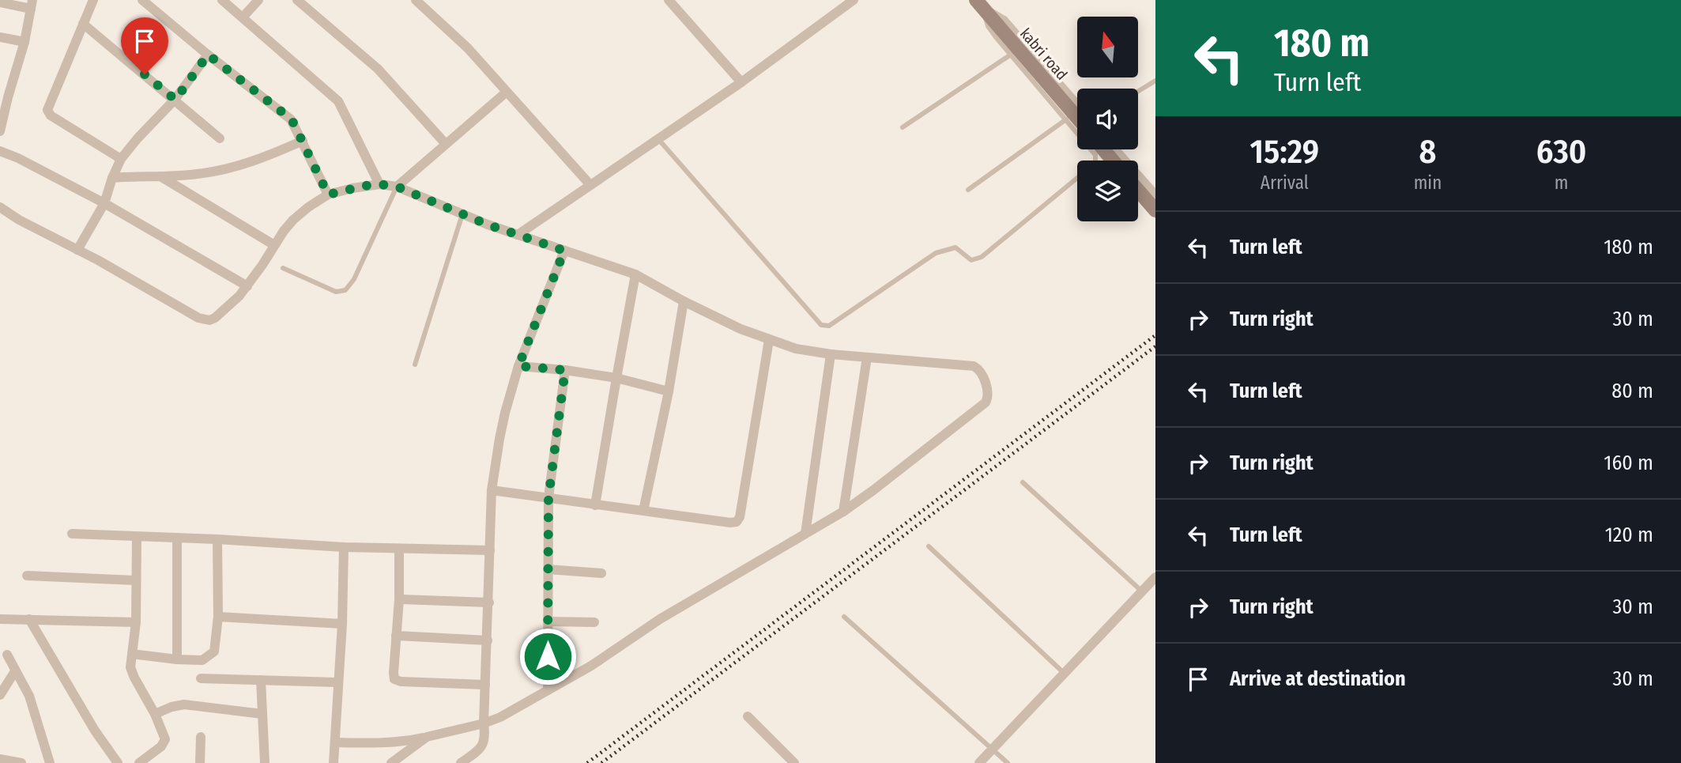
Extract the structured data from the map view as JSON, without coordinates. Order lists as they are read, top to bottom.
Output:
{
  "streets": {
    "street": ["kabri road"]
  },
  "north": "top",
  "page": {
    "turn": ["180 m", "Turn left"],
    "eta": [
      "15:29",
      "Arrival",
      "8",
      "min",
      "630",
      "m"
    ],
    "list": [
      {
        "name": "Turn left",
        "value": "180 m"
      },
      {
        "name": "Turn right",
        "value": "30 m"
      },
      {
        "name": "Turn left",
        "value": "80 m"
      },
      {
        "name": "Turn right",
        "value": "160 m"
      },
      {
        "name": "Turn left",
        "value": "120 m"
      },
      {
        "name": "Turn right",
        "value": "30 m"
      },
      {
        "name": "Arrive at destination",
        "value": "30 m"
      }
    ]
  }
}
